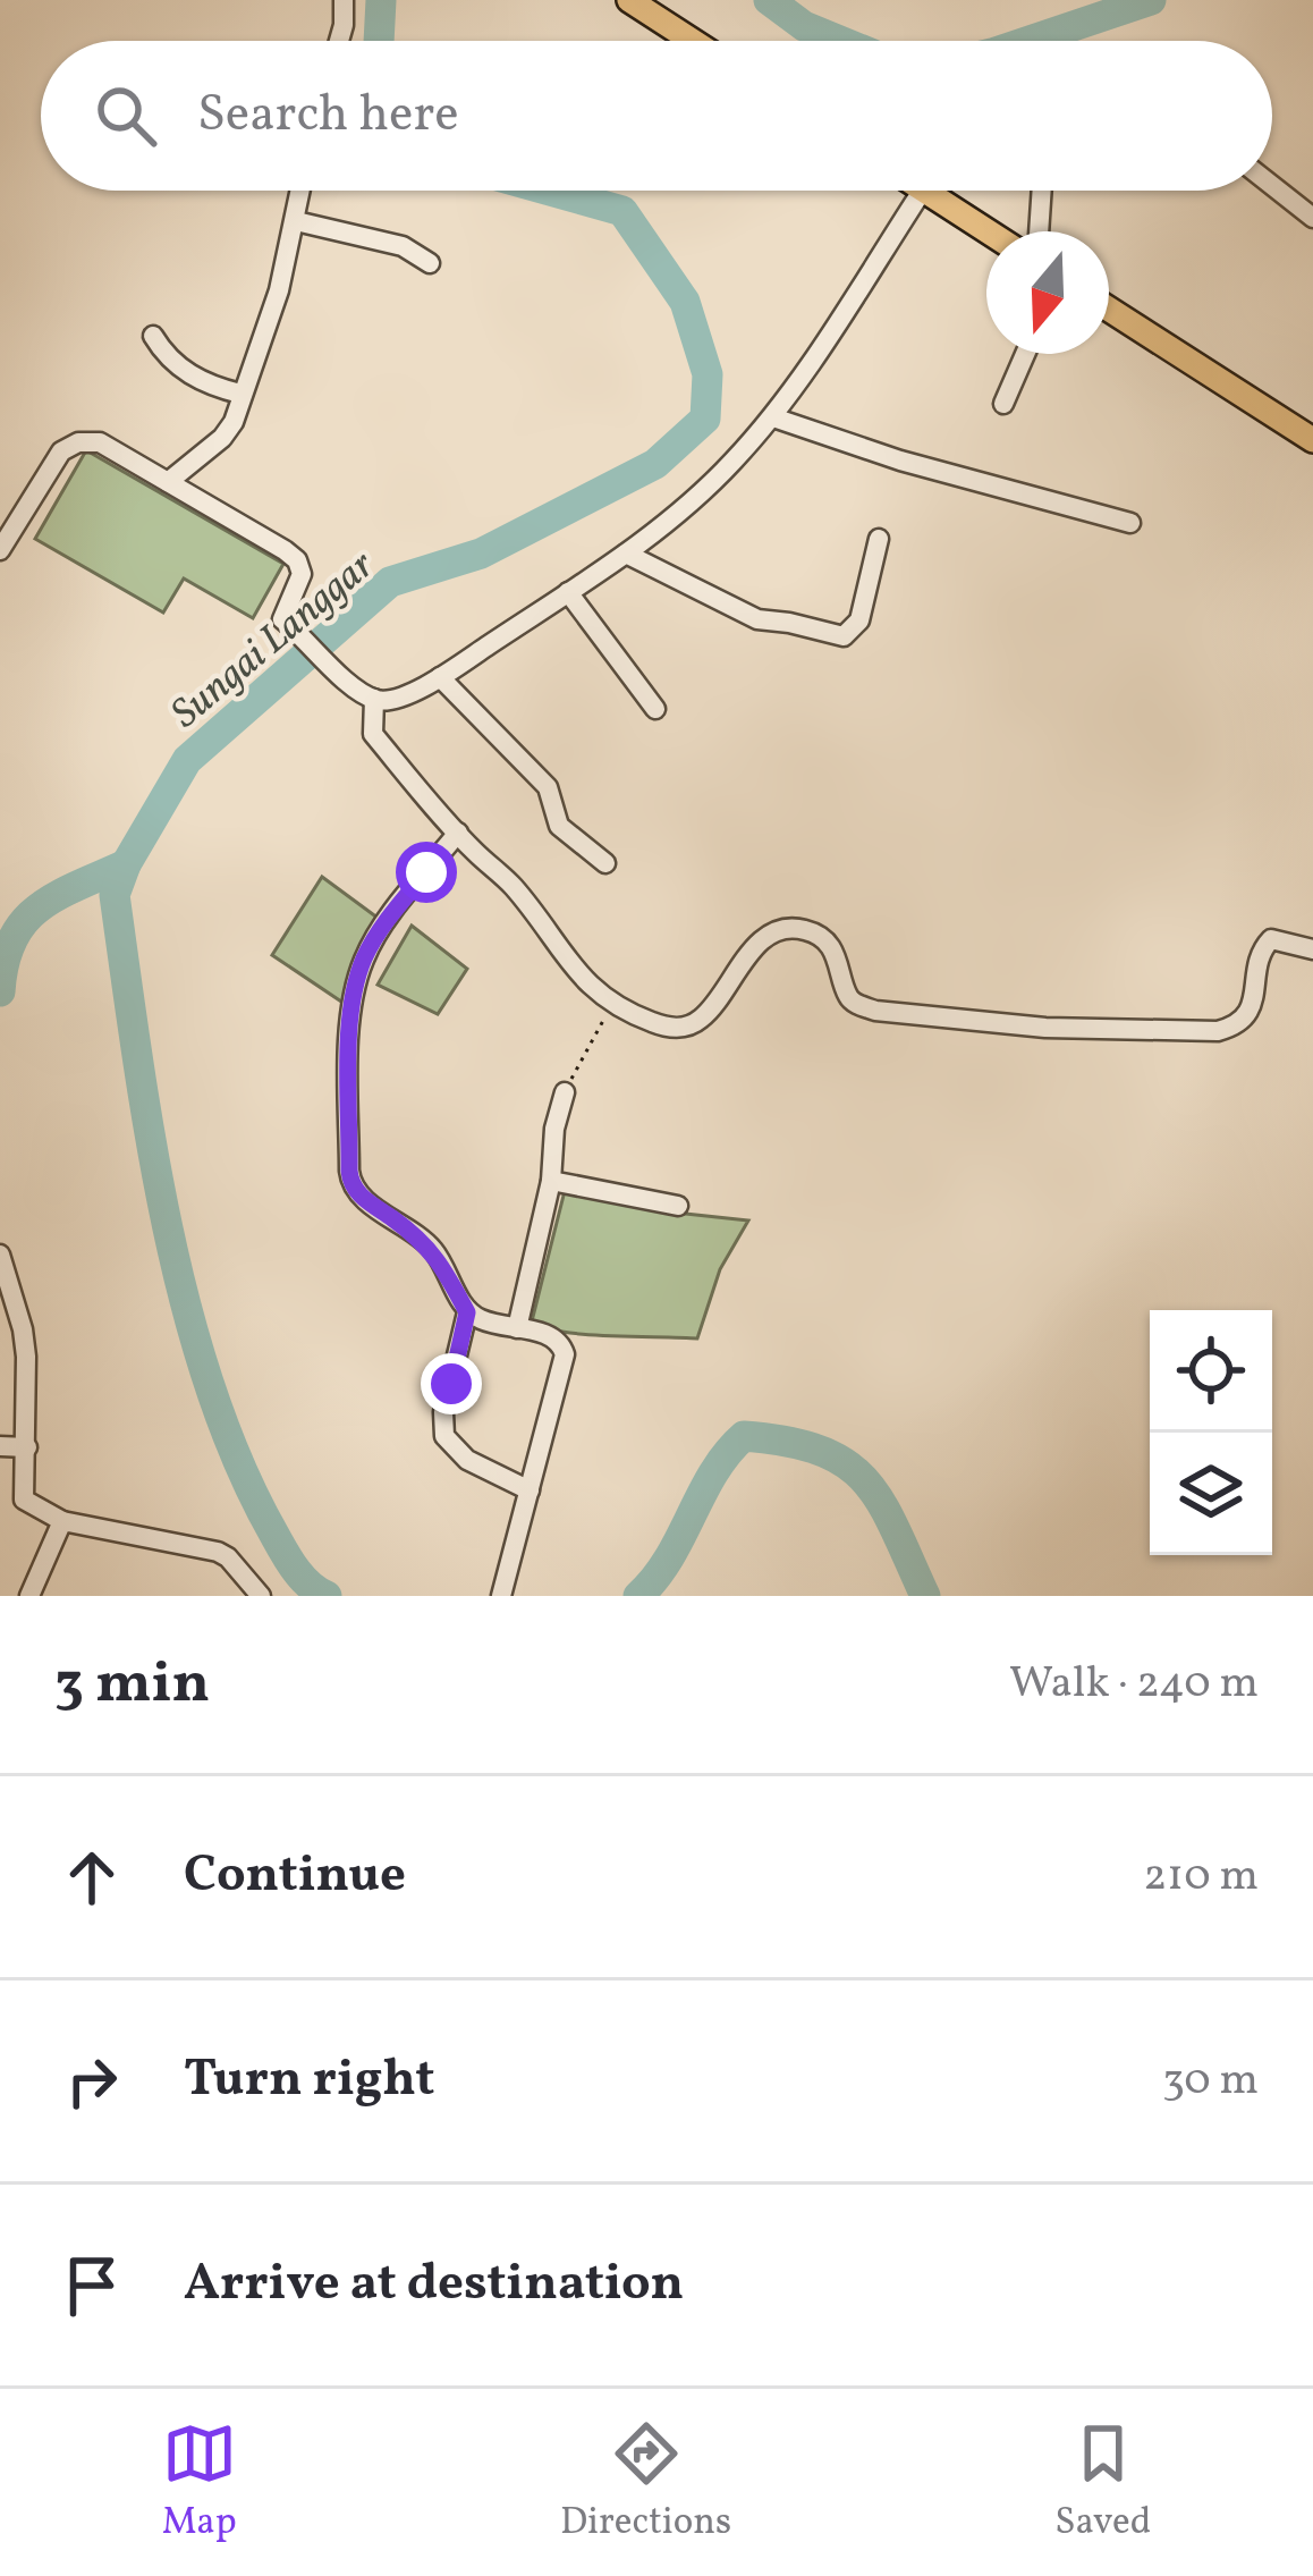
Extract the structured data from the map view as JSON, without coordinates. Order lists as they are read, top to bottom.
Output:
{
  "water": ["Sungai Langgar"],
  "north": "bottom",
  "page": {
    "search": "Search here",
    "heading": ["3 min", "Walk · 240 m"],
    "list": [
      ["Continue", "210 m"],
      ["Turn right", "30 m"],
      "Arrive at destination"
    ],
    "nav": ["Map", "Directions", "Saved"]
  }
}
